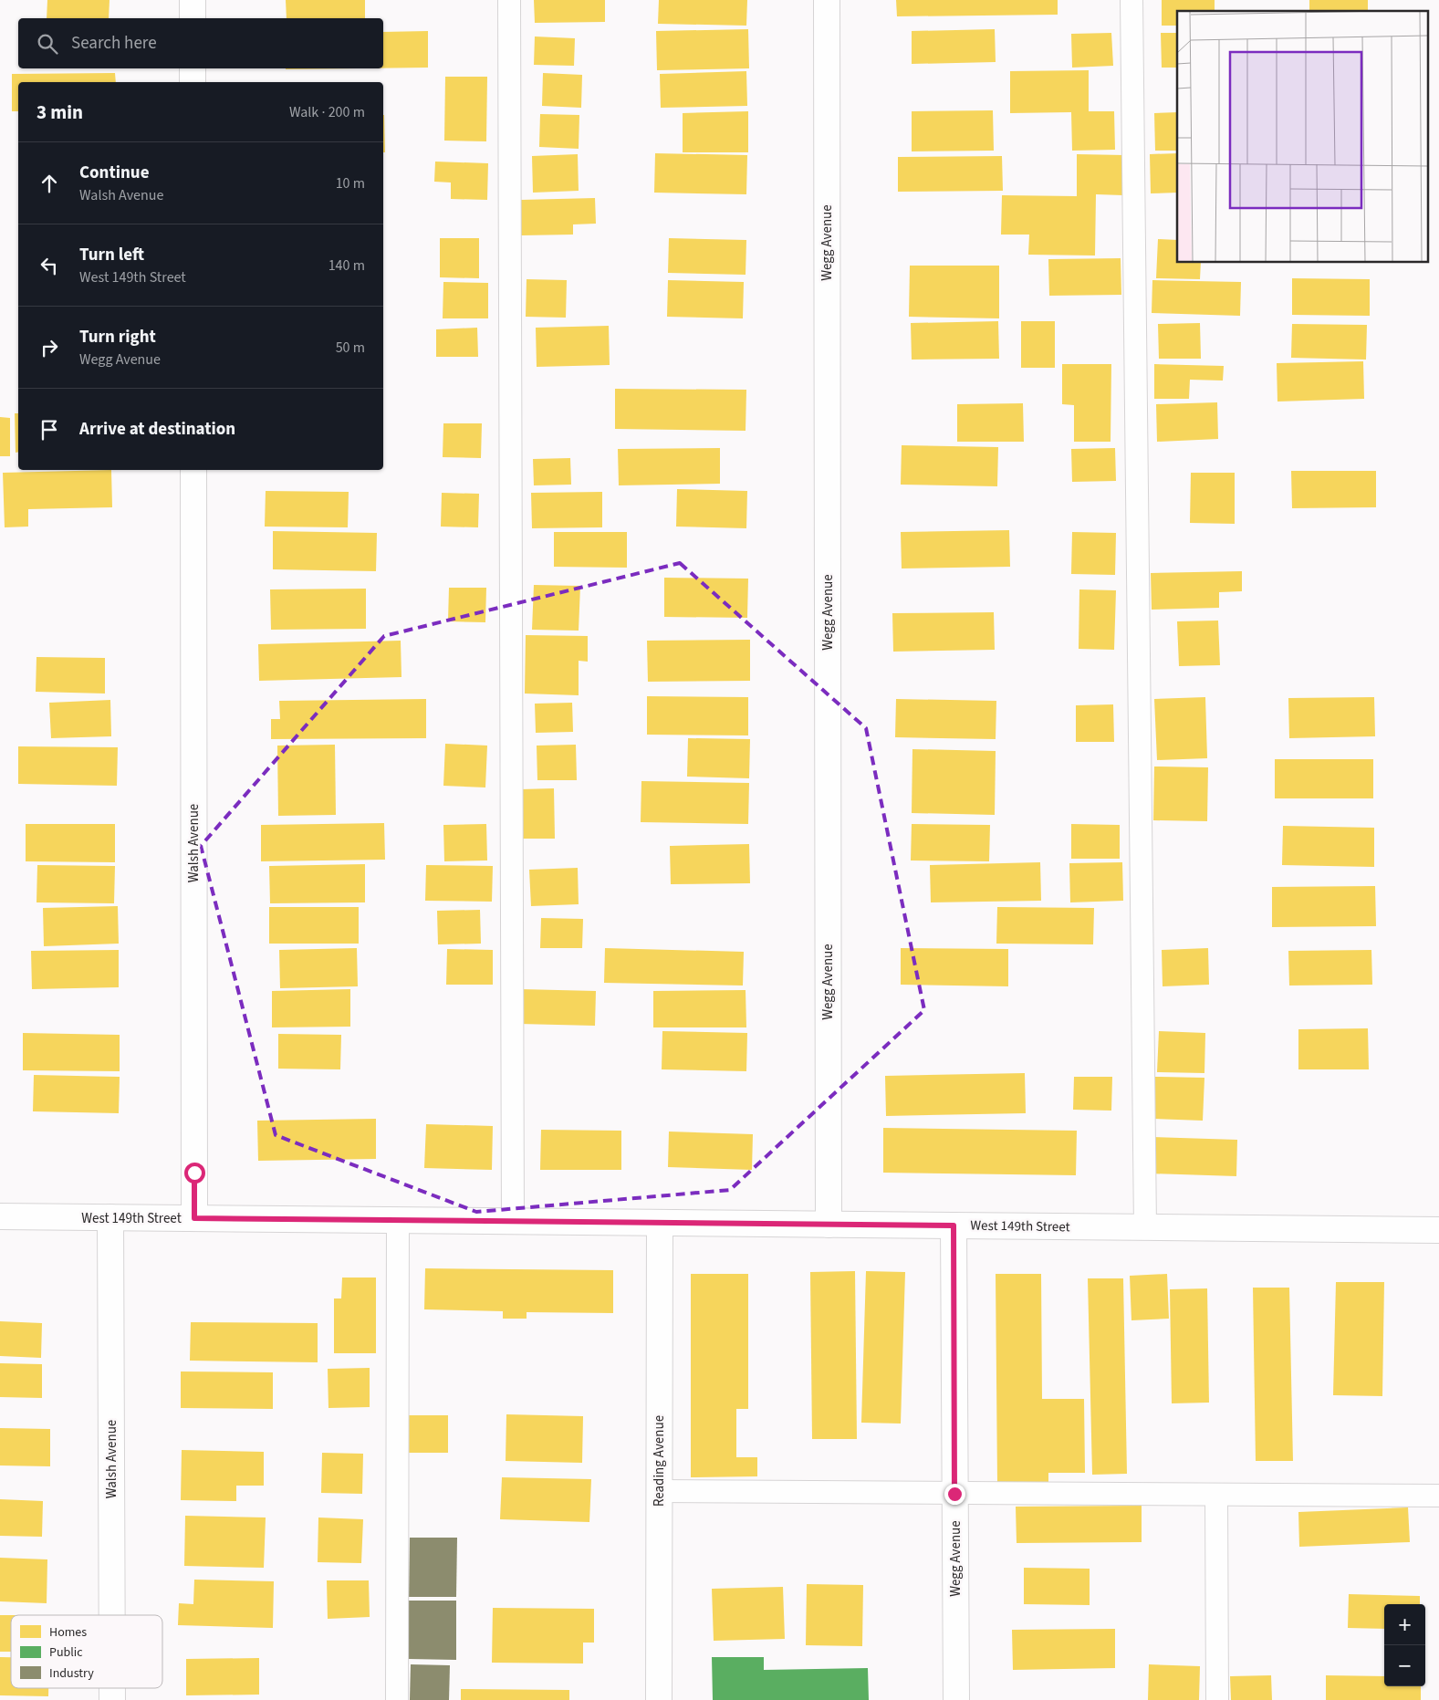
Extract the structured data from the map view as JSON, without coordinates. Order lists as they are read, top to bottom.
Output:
{
  "streets": {
    "street": [
      "Wegg Avenue",
      "Walsh Avenue",
      "West 149th Street",
      "Reading Avenue"
    ]
  },
  "crossings": [
    ["Wegg Avenue", "West 149th Street"],
    ["Walsh Avenue", "West 149th Street"],
    ["West 149th Street", "Reading Avenue"]
  ],
  "legend": ["Homes", "Public", "Industry"],
  "page": {
    "search": "Search here",
    "heading": ["3 min", "Walk · 200 m"],
    "list": [
      ["Continue", "Walsh Avenue", "10 m"],
      ["Turn left", "West 149th Street", "140 m"],
      ["Turn right", "Wegg Avenue", "50 m"],
      "Arrive at destination"
    ],
    "map_buttons": ["+", "−"]
  }
}
